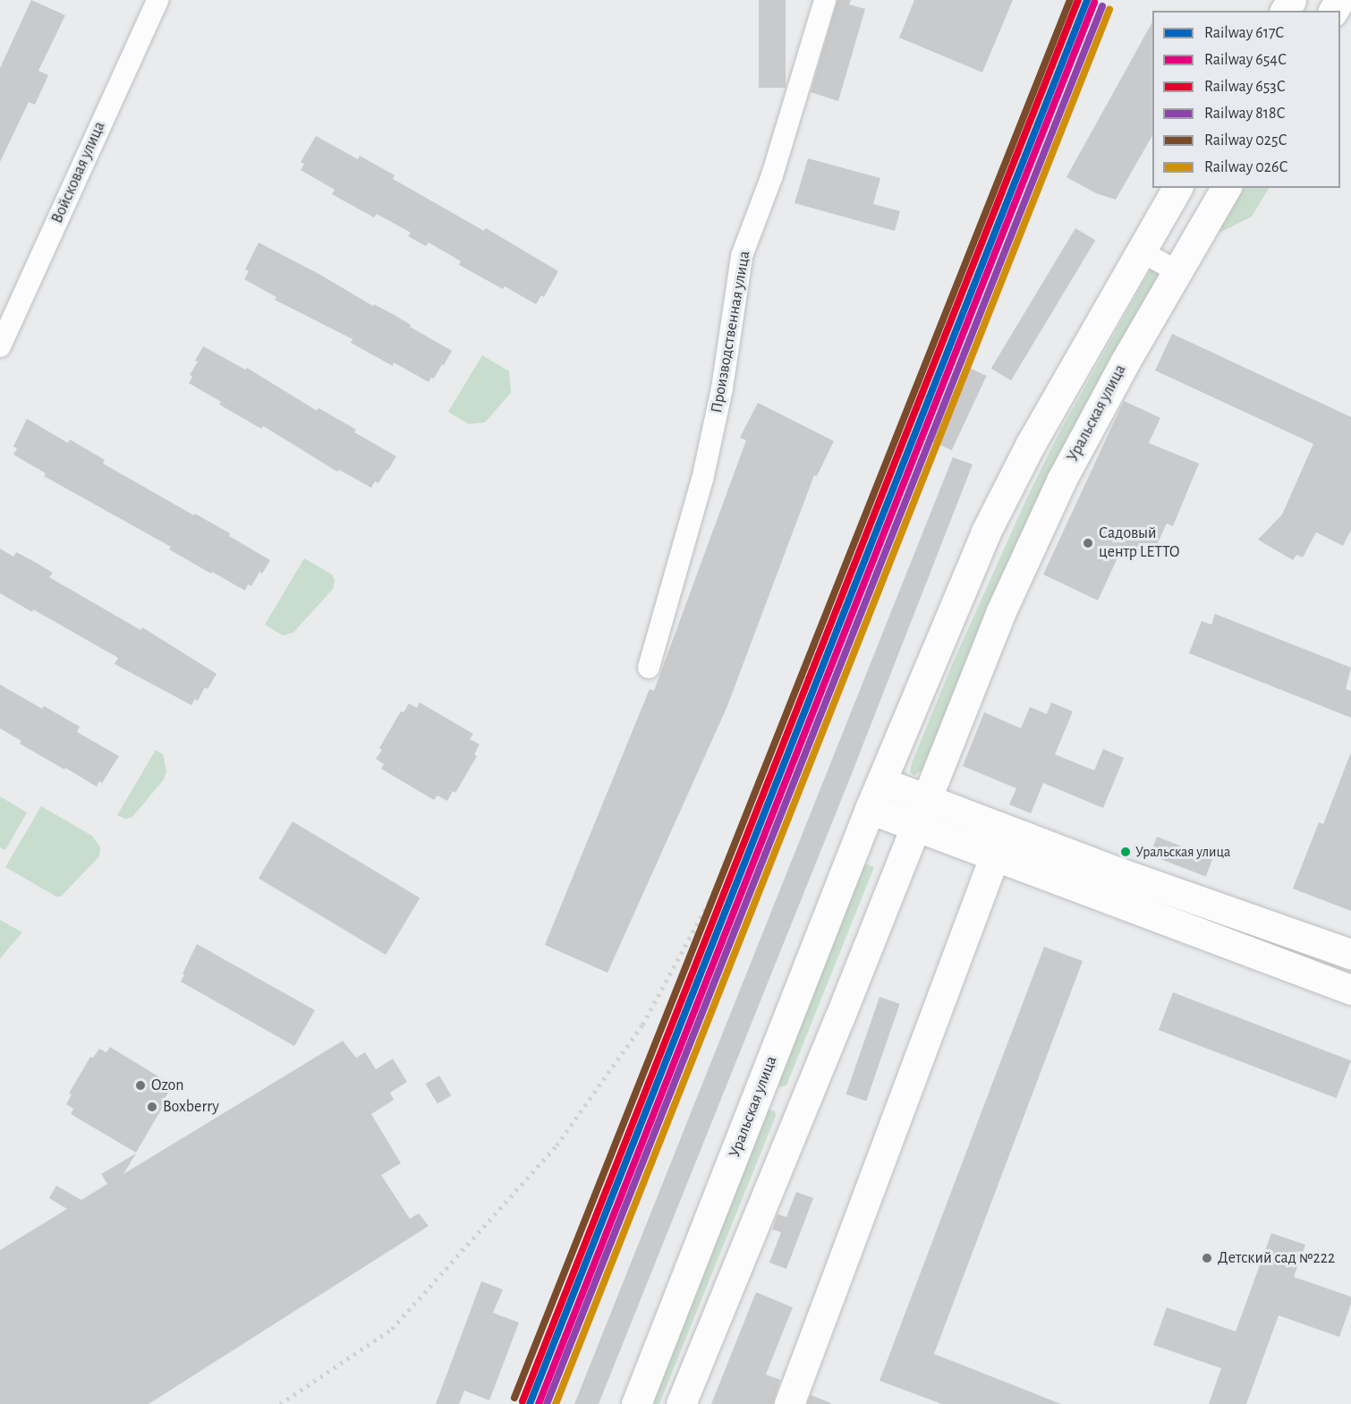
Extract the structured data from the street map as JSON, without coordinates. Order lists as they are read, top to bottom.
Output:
{
  "streets": {
    "main road": ["Уральская улица"],
    "street": ["Войсковая улица", "Производственная улица"]
  },
  "places": [
    "Садовый центр LETTO",
    "Уральская улица",
    "Ozon",
    "Boxberry",
    "Детский сад №222"
  ],
  "lines": [
    "rail line 617C",
    "rail line 653С",
    "rail line 025С",
    "rail line 654С",
    "rail line 818С",
    "rail line 026С"
  ],
  "legend": [
    "Railway 617C",
    "Railway 654С",
    "Railway 653С",
    "Railway 818С",
    "Railway 025С",
    "Railway 026С"
  ]
}
